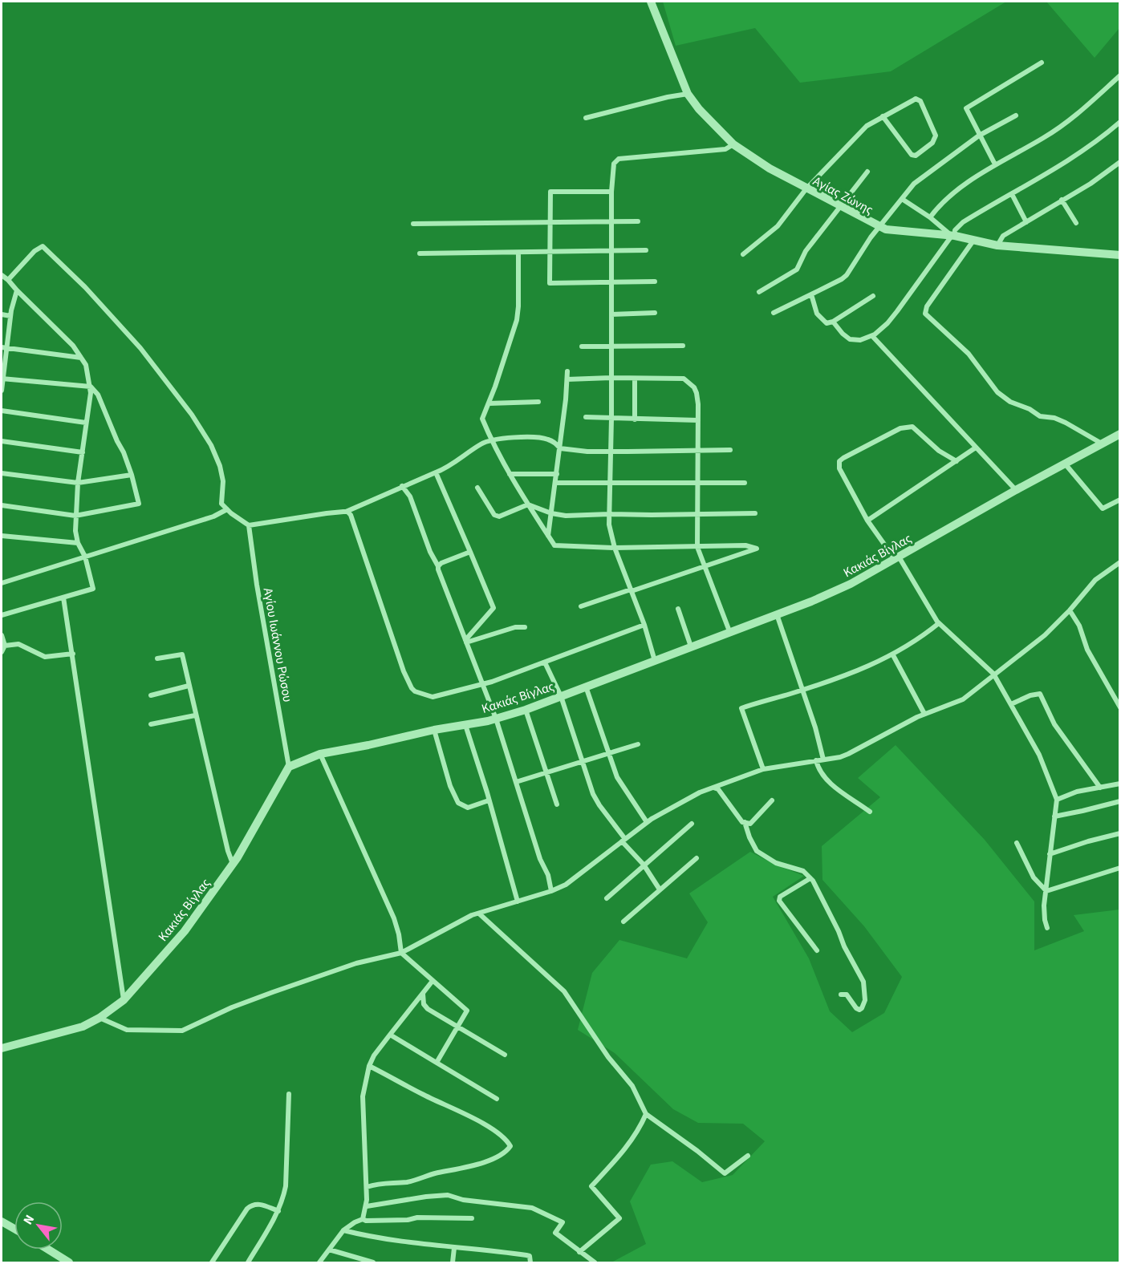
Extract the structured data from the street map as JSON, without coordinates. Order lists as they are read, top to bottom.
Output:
{
  "streets": {
    "street": ["Αγίας Ζώνης", "Κακιάς Βίγλας", "Αγίου Ιωάννου Ρώσου"]
  },
  "crossings": [
    ["Κακιάς Βίγλας", "Αγίου Ιωάννου Ρώσου"]
  ],
  "north": "top left"
}
